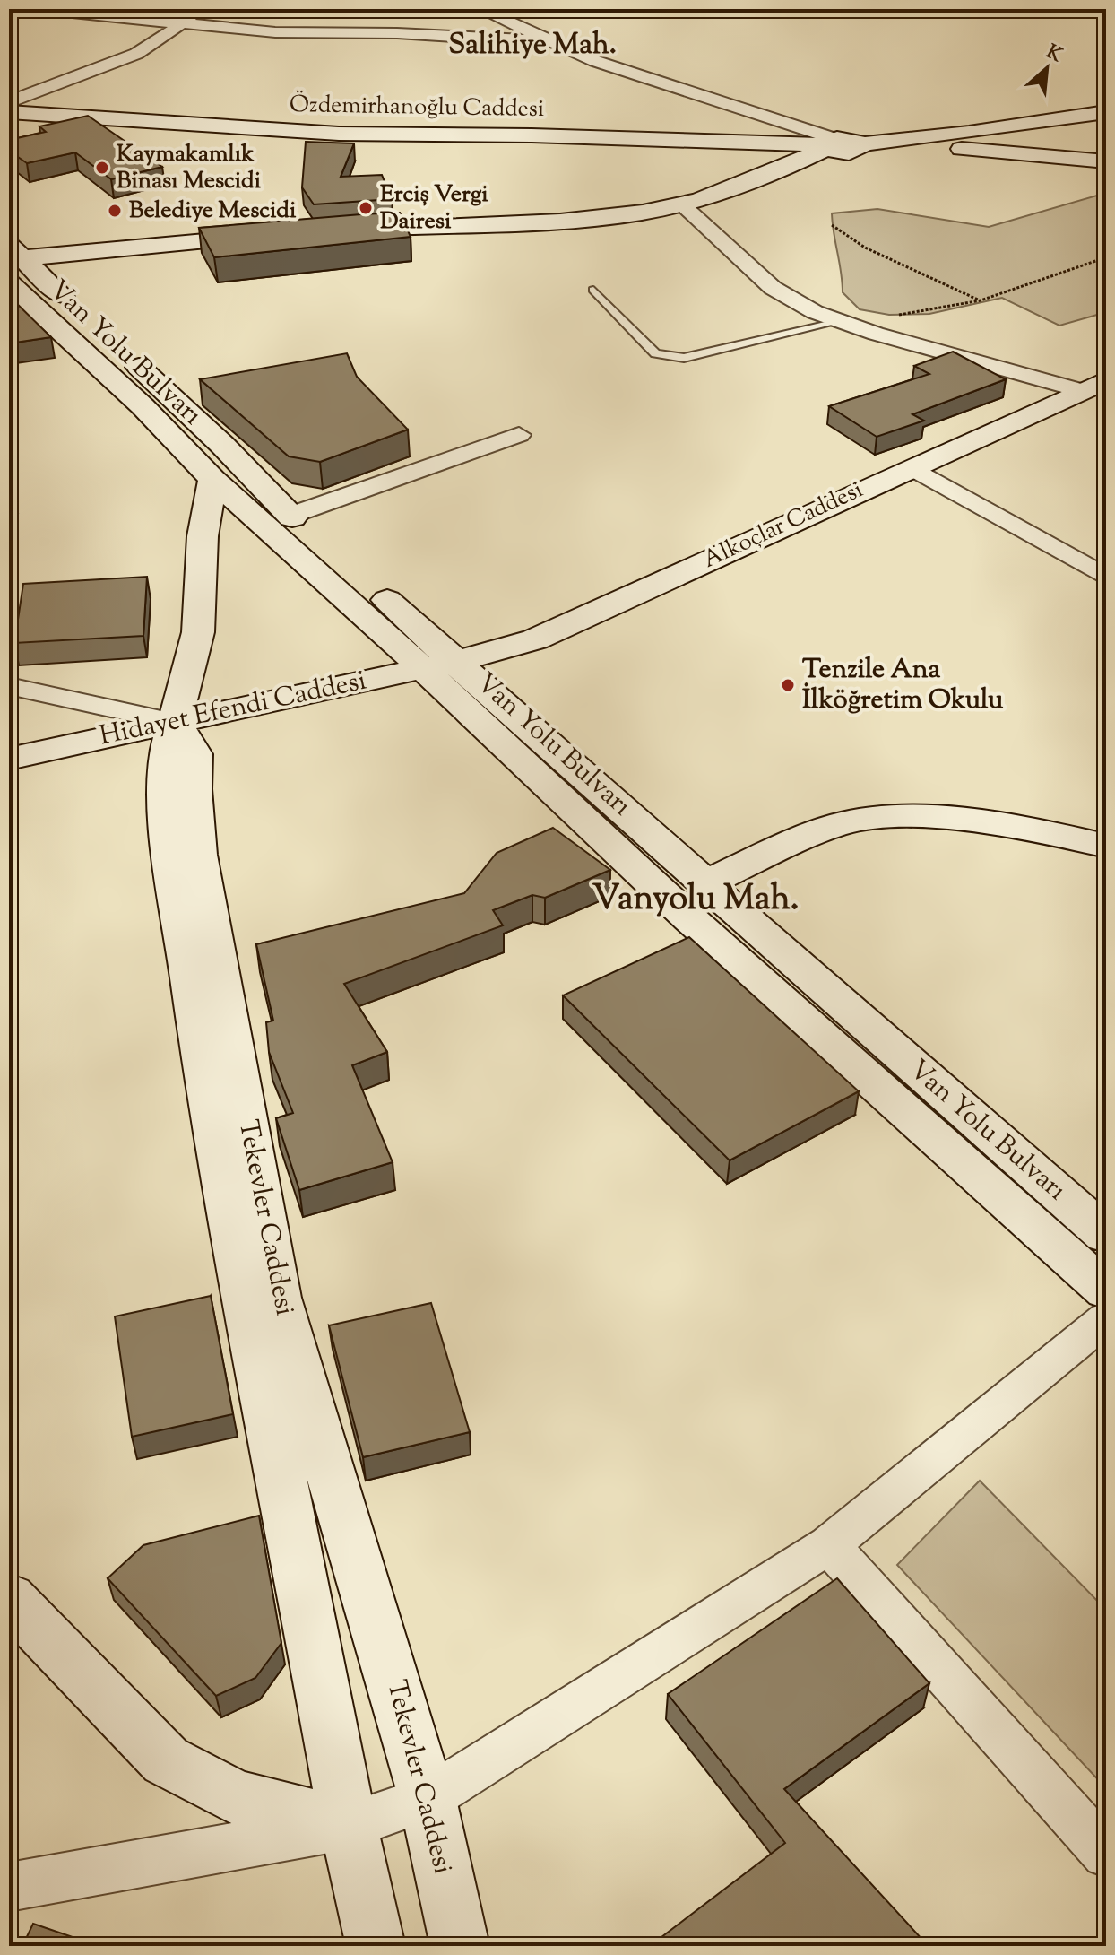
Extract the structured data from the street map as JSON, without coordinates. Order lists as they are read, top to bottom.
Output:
{
  "streets": {
    "street": [
      "Özdemirhanoğlu Caddesi",
      "Van Yolu Bulvarı",
      "Alkoçlar Caddesi",
      "Hidayet Efendi Caddesi",
      "Tekevler Caddesi"
    ]
  },
  "crossings": [
    ["Van Yolu Bulvarı", "Alkoçlar Caddesi"],
    ["Van Yolu Bulvarı", "Hidayet Efendi Caddesi"],
    ["Alkoçlar Caddesi", "Hidayet Efendi Caddesi"],
    ["Hidayet Efendi Caddesi", "Tekevler Caddesi"]
  ],
  "districts": ["Salihiye Mah.", "Vanyolu Mah."],
  "places": [
    "Kaymakamlık Binası Mescidi",
    "Erciş Vergi Dairesi",
    "Belediye Mescidi",
    "Tenzile Ana İlköğretim Okulu"
  ],
  "north": "top right"
}
